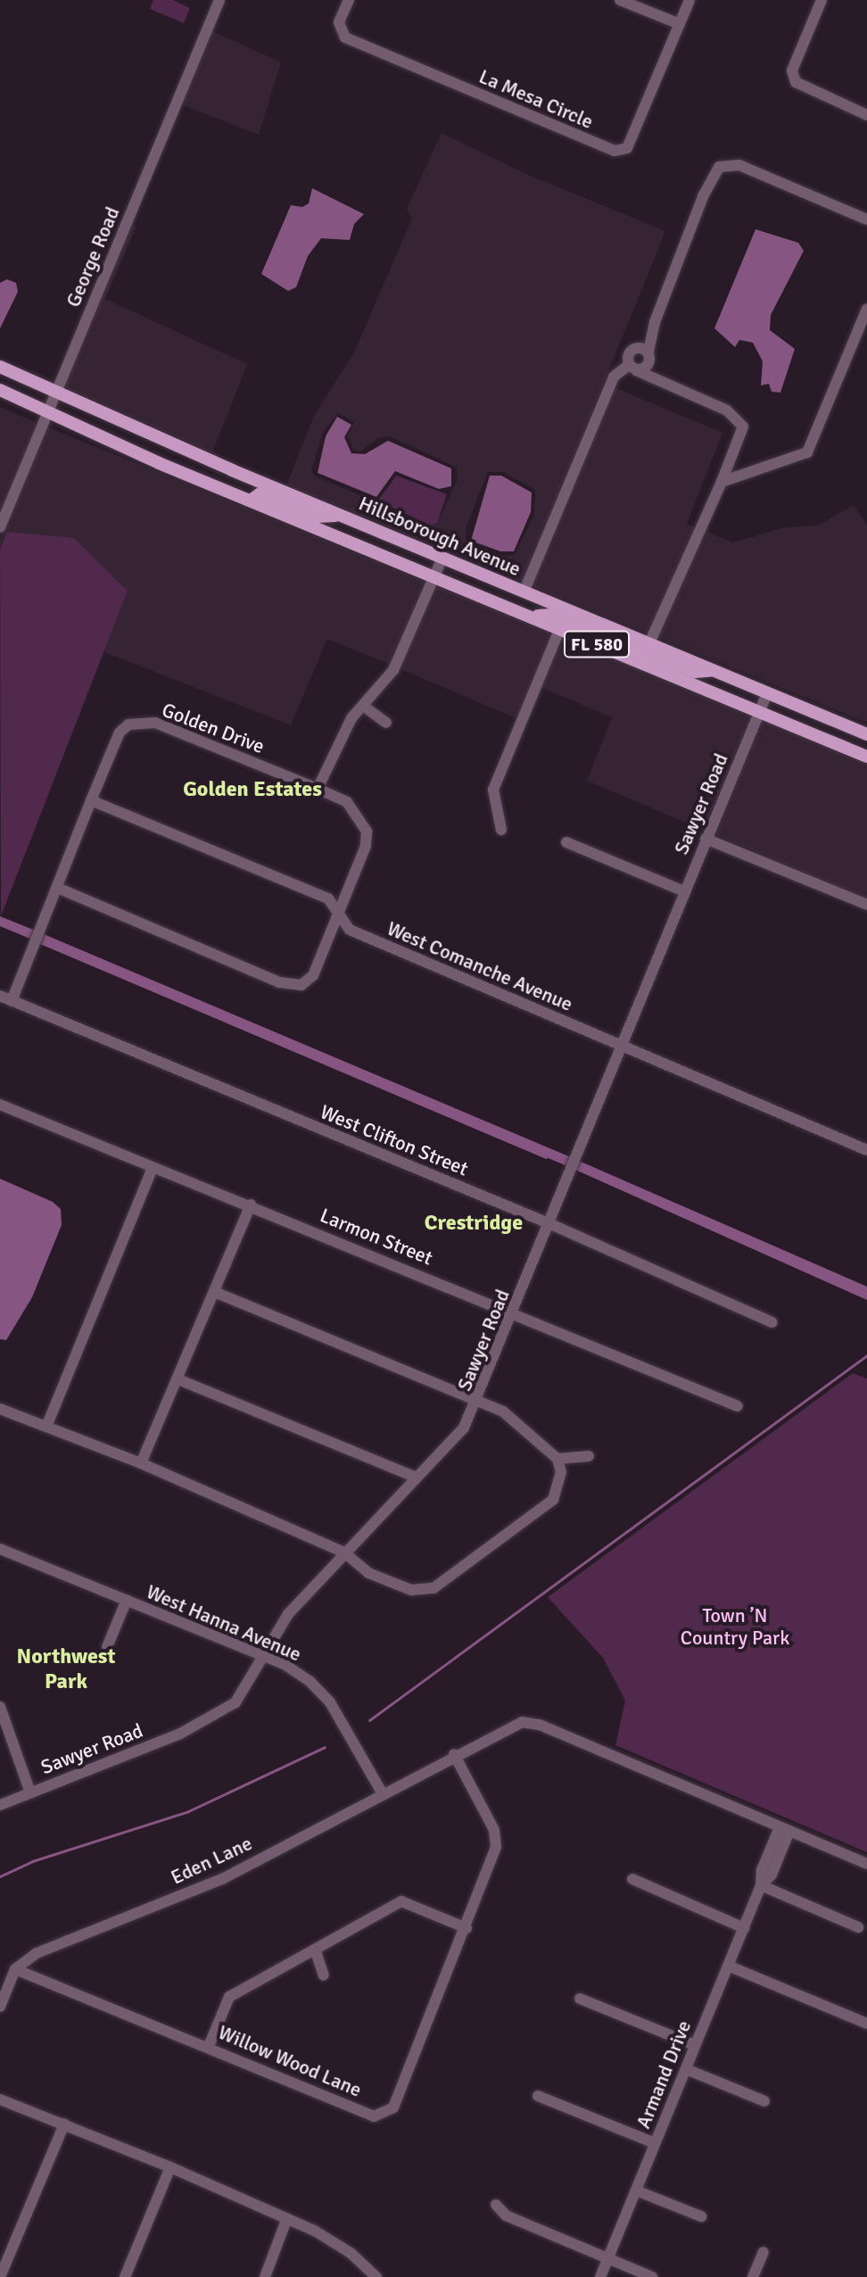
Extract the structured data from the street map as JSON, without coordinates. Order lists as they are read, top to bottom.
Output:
{
  "streets": {
    "main road": ["Hillsborough Avenue", "FL 580"],
    "street": [
      "La Mesa Circle",
      "George Road",
      "Golden Drive",
      "Sawyer Road",
      "West Comanche Avenue",
      "West Clifton Street",
      "Larmon Street",
      "West Hanna Avenue",
      "Eden Lane",
      "Willow Wood Lane",
      "Armand Drive"
    ]
  },
  "crossings": [
    ["George Road", "Hillsborough Avenue"],
    ["Hillsborough Avenue", "Sawyer Road"],
    ["Golden Drive", "West Comanche Avenue"],
    ["Golden Drive", "West Clifton Street"],
    ["Sawyer Road", "West Comanche Avenue"],
    ["Sawyer Road", "West Clifton Street"],
    ["Sawyer Road", "Larmon Street"],
    ["Sawyer Road", "West Hanna Avenue"],
    ["West Hanna Avenue", "Eden Lane"],
    ["Eden Lane", "Willow Wood Lane"]
  ],
  "districts": ["Golden Estates", "Crestridge", "Northwest Park"],
  "parks": ["Town ’N Country Park"]
}
